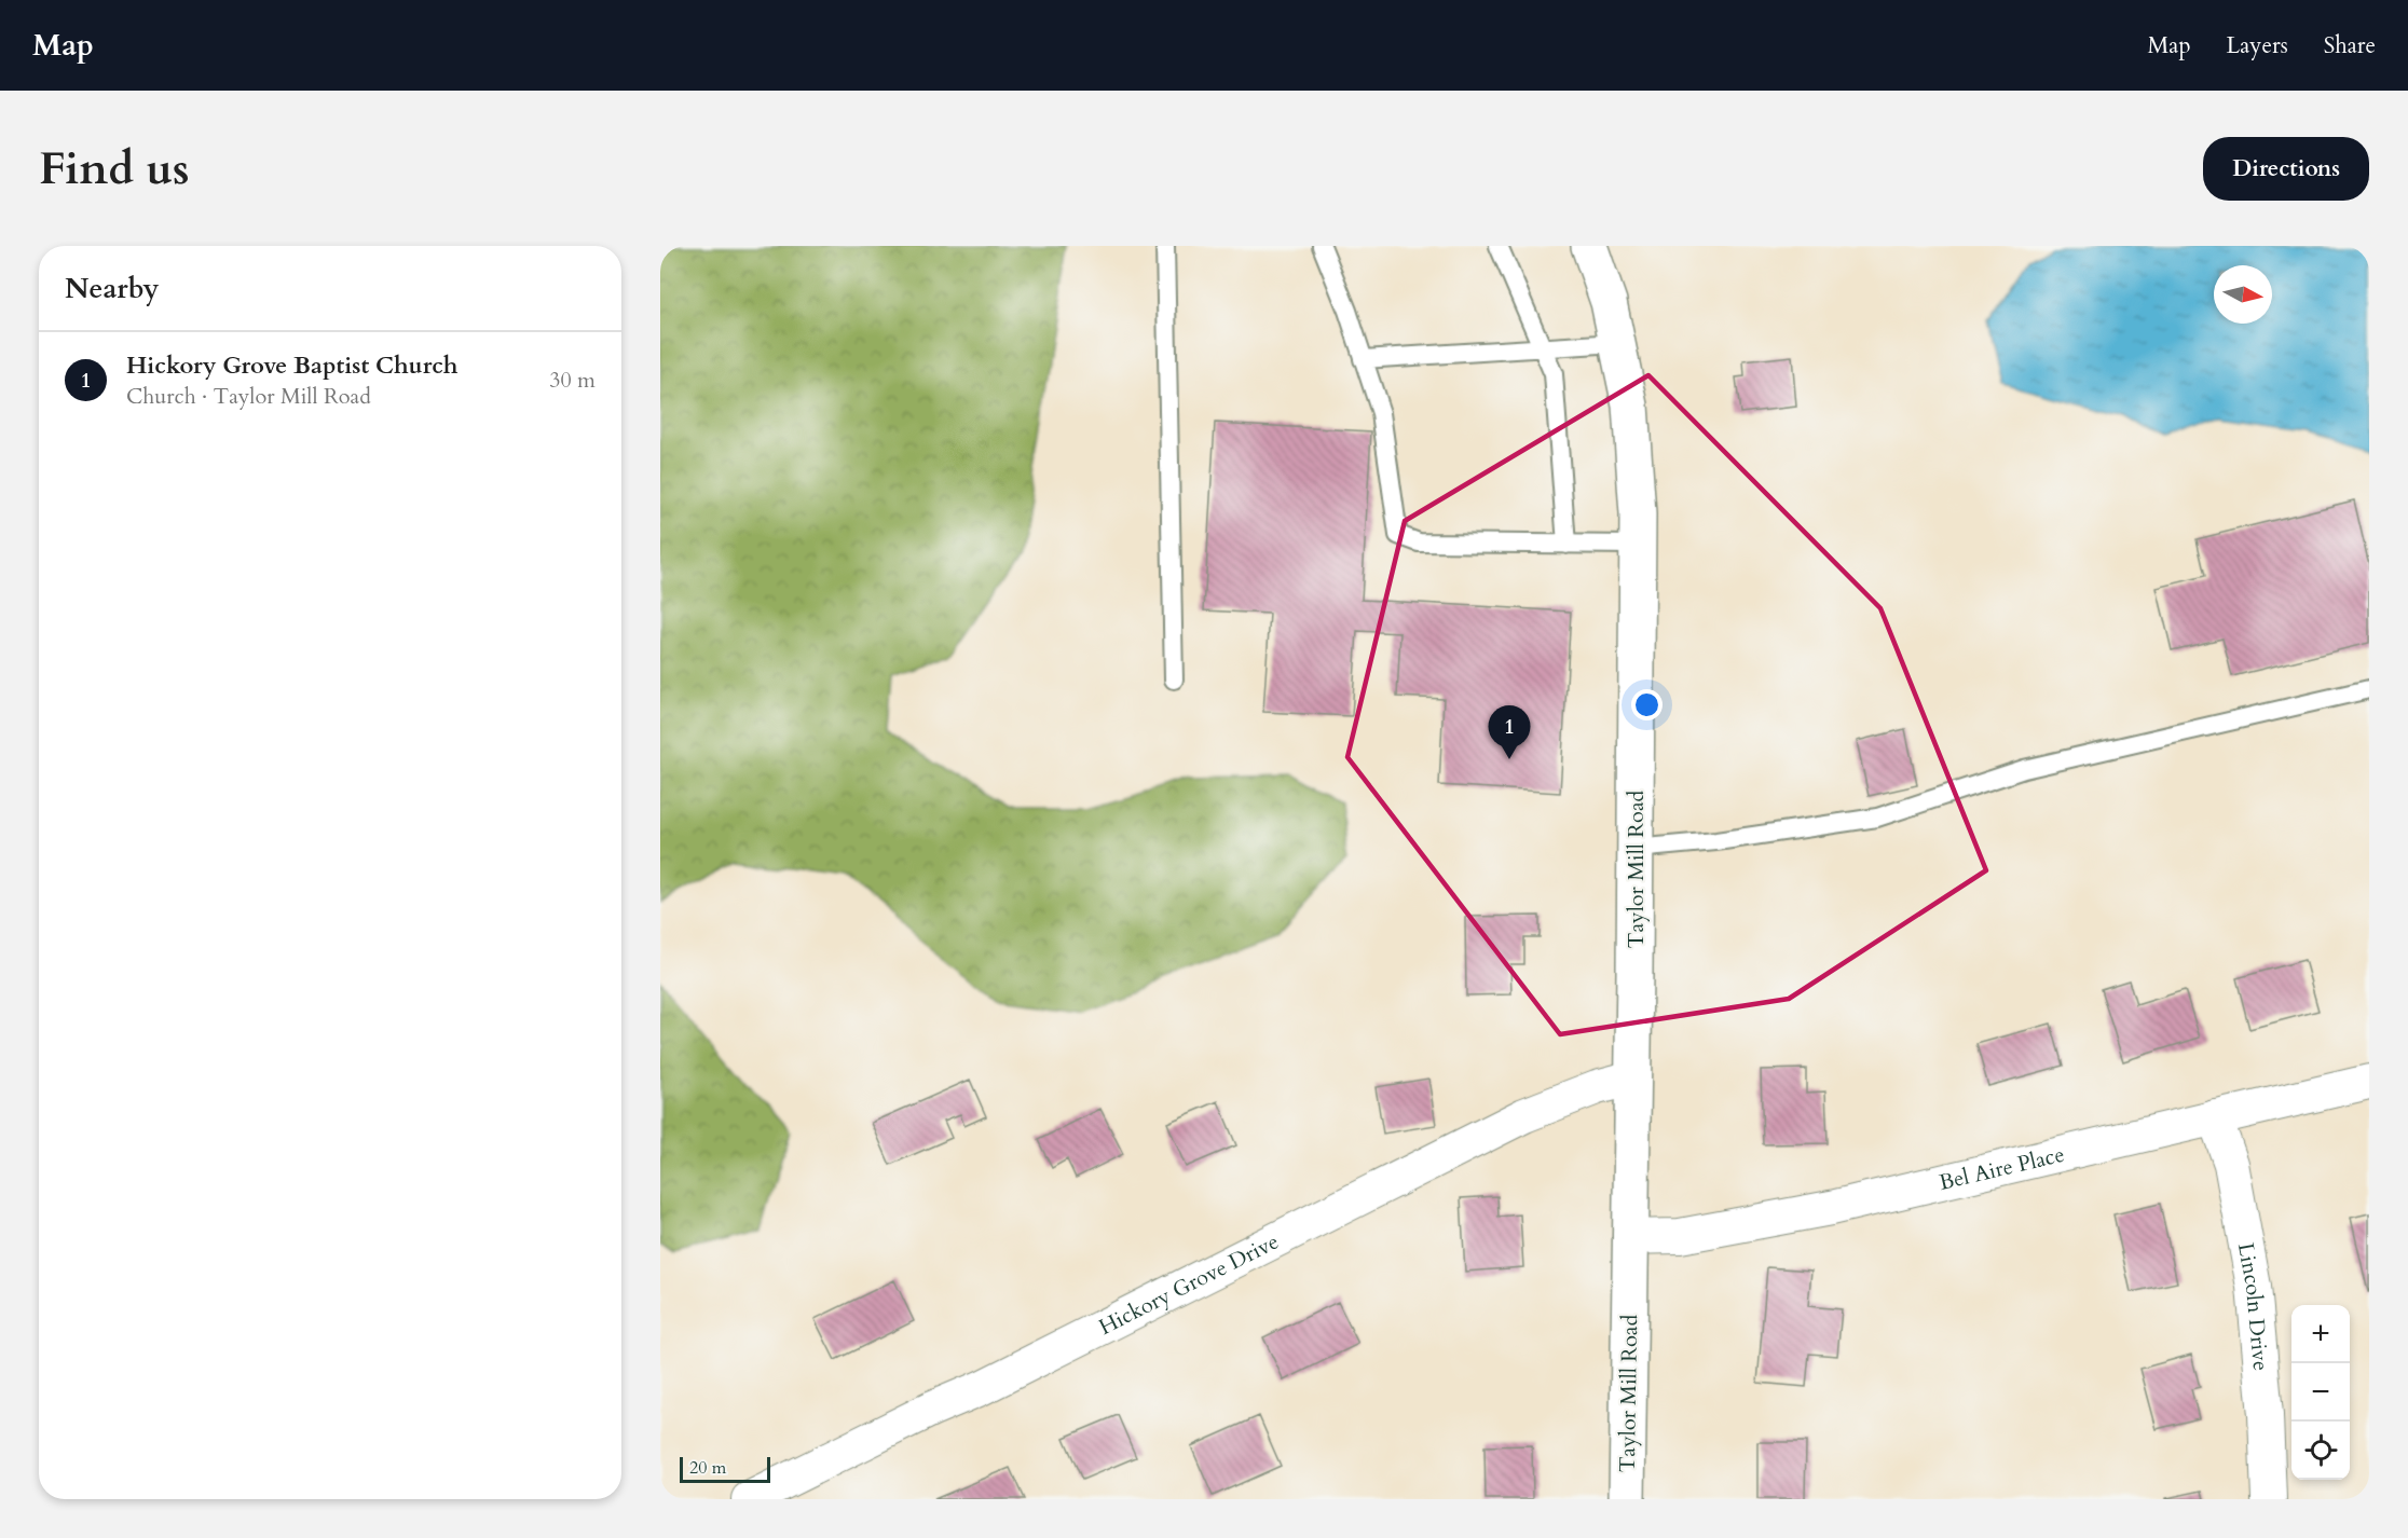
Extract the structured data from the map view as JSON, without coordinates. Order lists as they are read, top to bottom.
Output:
{
  "streets": {
    "main road": ["Taylor Mill Road"],
    "street": ["Bel Aire Place", "Hickory Grove Drive", "Lincoln Drive"]
  },
  "crossings": [
    ["Taylor Mill Road", "Bel Aire Place"],
    ["Taylor Mill Road", "Hickory Grove Drive"],
    ["Bel Aire Place", "Lincoln Drive"]
  ],
  "scale_bar": "20 m",
  "north": "right",
  "page": {
    "header": "Map",
    "nav": ["Map", "Layers", "Share"],
    "buttons": "Directions",
    "title": "Find us",
    "heading": "Nearby",
    "list": [
      {
        "mark": "1",
        "name": "Hickory Grove Baptist Church",
        "note": "Church · Taylor Mill Road",
        "value": "30 m"
      }
    ],
    "pins": "1",
    "map_buttons": ["+", "−"],
    "scale": "20 m"
  }
}
